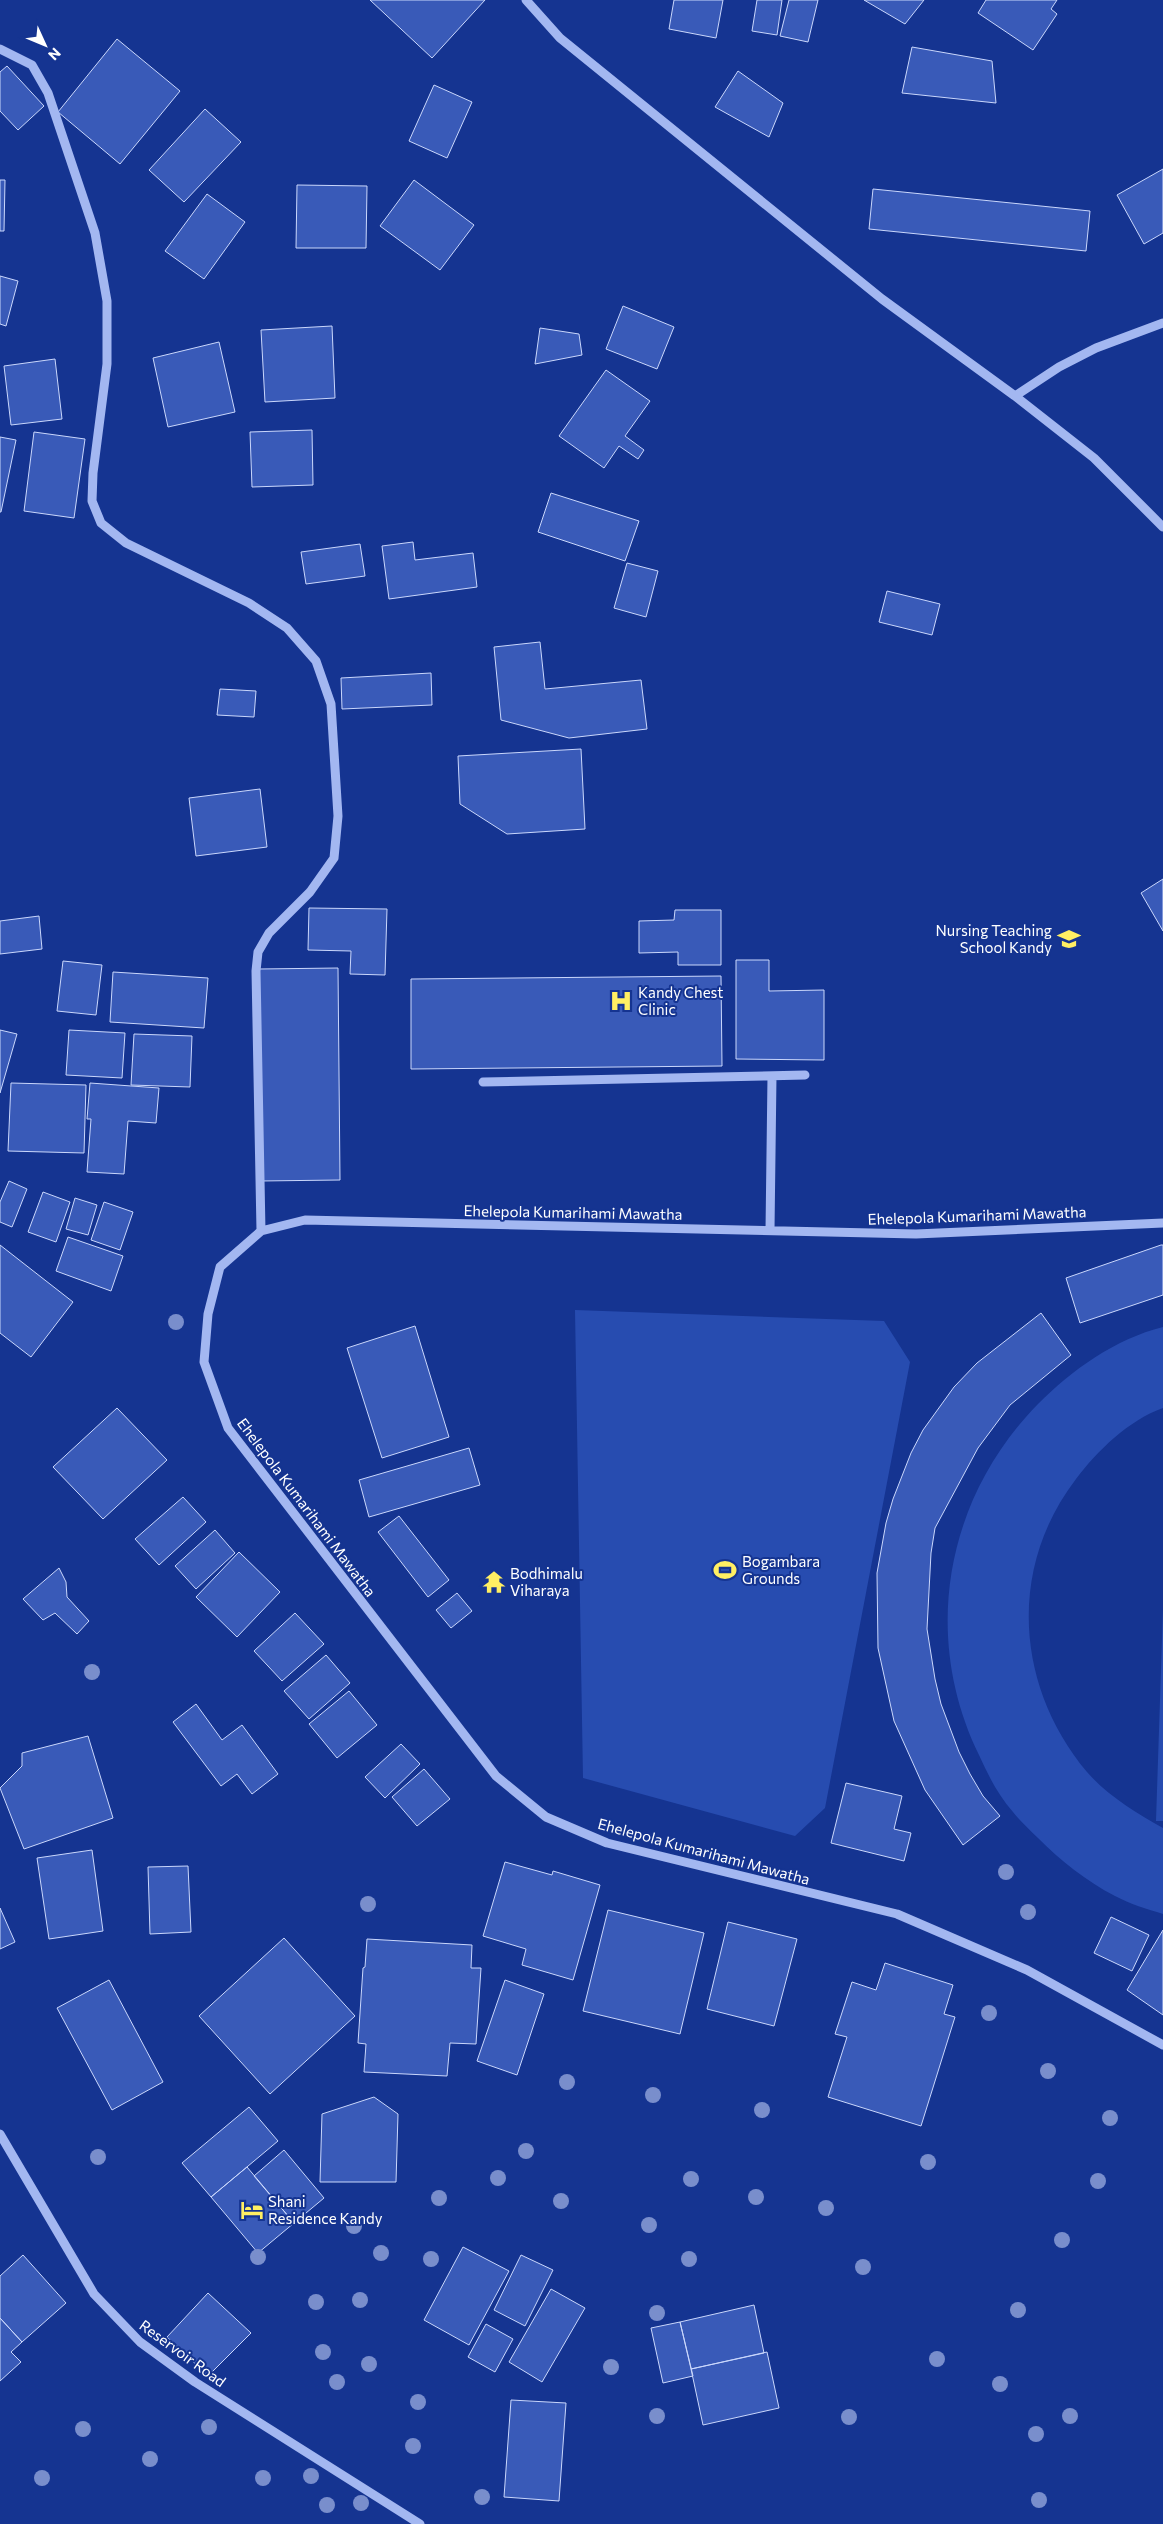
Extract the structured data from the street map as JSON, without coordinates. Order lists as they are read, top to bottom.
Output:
{
  "streets": {
    "street": ["Ehelepola Kumarihami Mawatha", "Reservoir Road"]
  },
  "places": {
    "school or university": ["Nursing Teaching School Kandy"],
    "hospital": ["Kandy Chest Clinic"],
    "sports": ["Bogambara Grounds"],
    "temple": ["Bodhimalu Viharaya"],
    "hotel": ["Shani Residence Kandy"]
  },
  "north": "bottom right"
}
